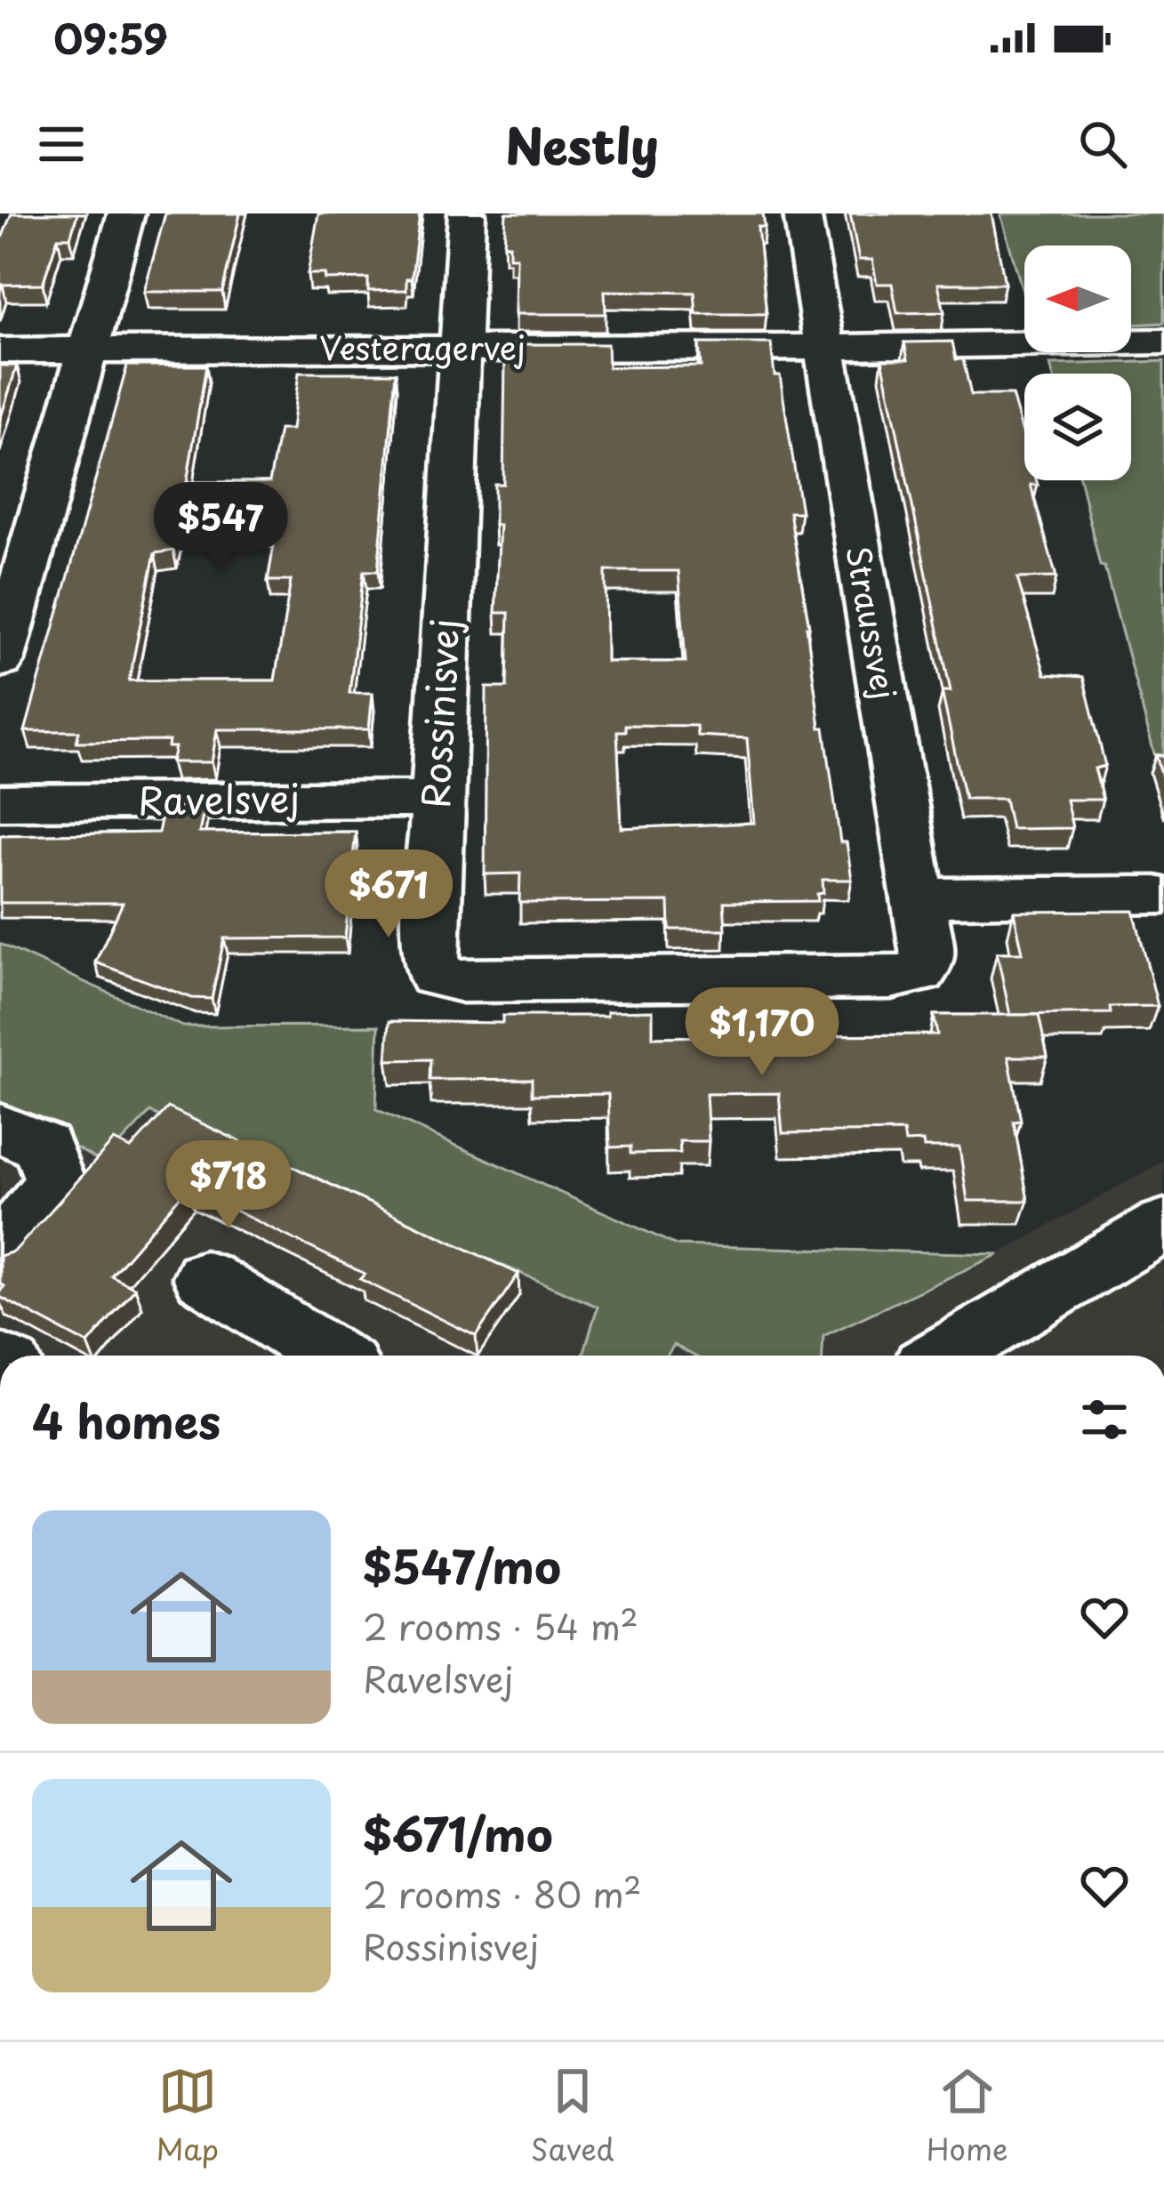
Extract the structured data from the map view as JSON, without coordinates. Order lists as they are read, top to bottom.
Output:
{
  "streets": {
    "street": [
      "Vesteragervej",
      "Straussvej",
      "Rossinisvej",
      "Ravelsvej"
    ]
  },
  "crossings": [
    ["Vesteragervej", "Straussvej"],
    ["Vesteragervej", "Rossinisvej"],
    ["Straussvej", "Rossinisvej"],
    ["Rossinisvej", "Ravelsvej"]
  ],
  "north": "left",
  "page": {
    "status": "09:59",
    "header": "Nestly",
    "price": [
      "$547",
      "$671",
      "$1,170",
      "$718"
    ],
    "heading": "4 homes",
    "list": [
      {
        "name": "$547/mo",
        "note": "2 rooms · 54 m² · Ravelsvej"
      },
      {
        "name": "$671/mo",
        "note": "2 rooms · 80 m² · Rossinisvej"
      }
    ],
    "tabs": ["Map", "Saved", "Home"]
  }
}
